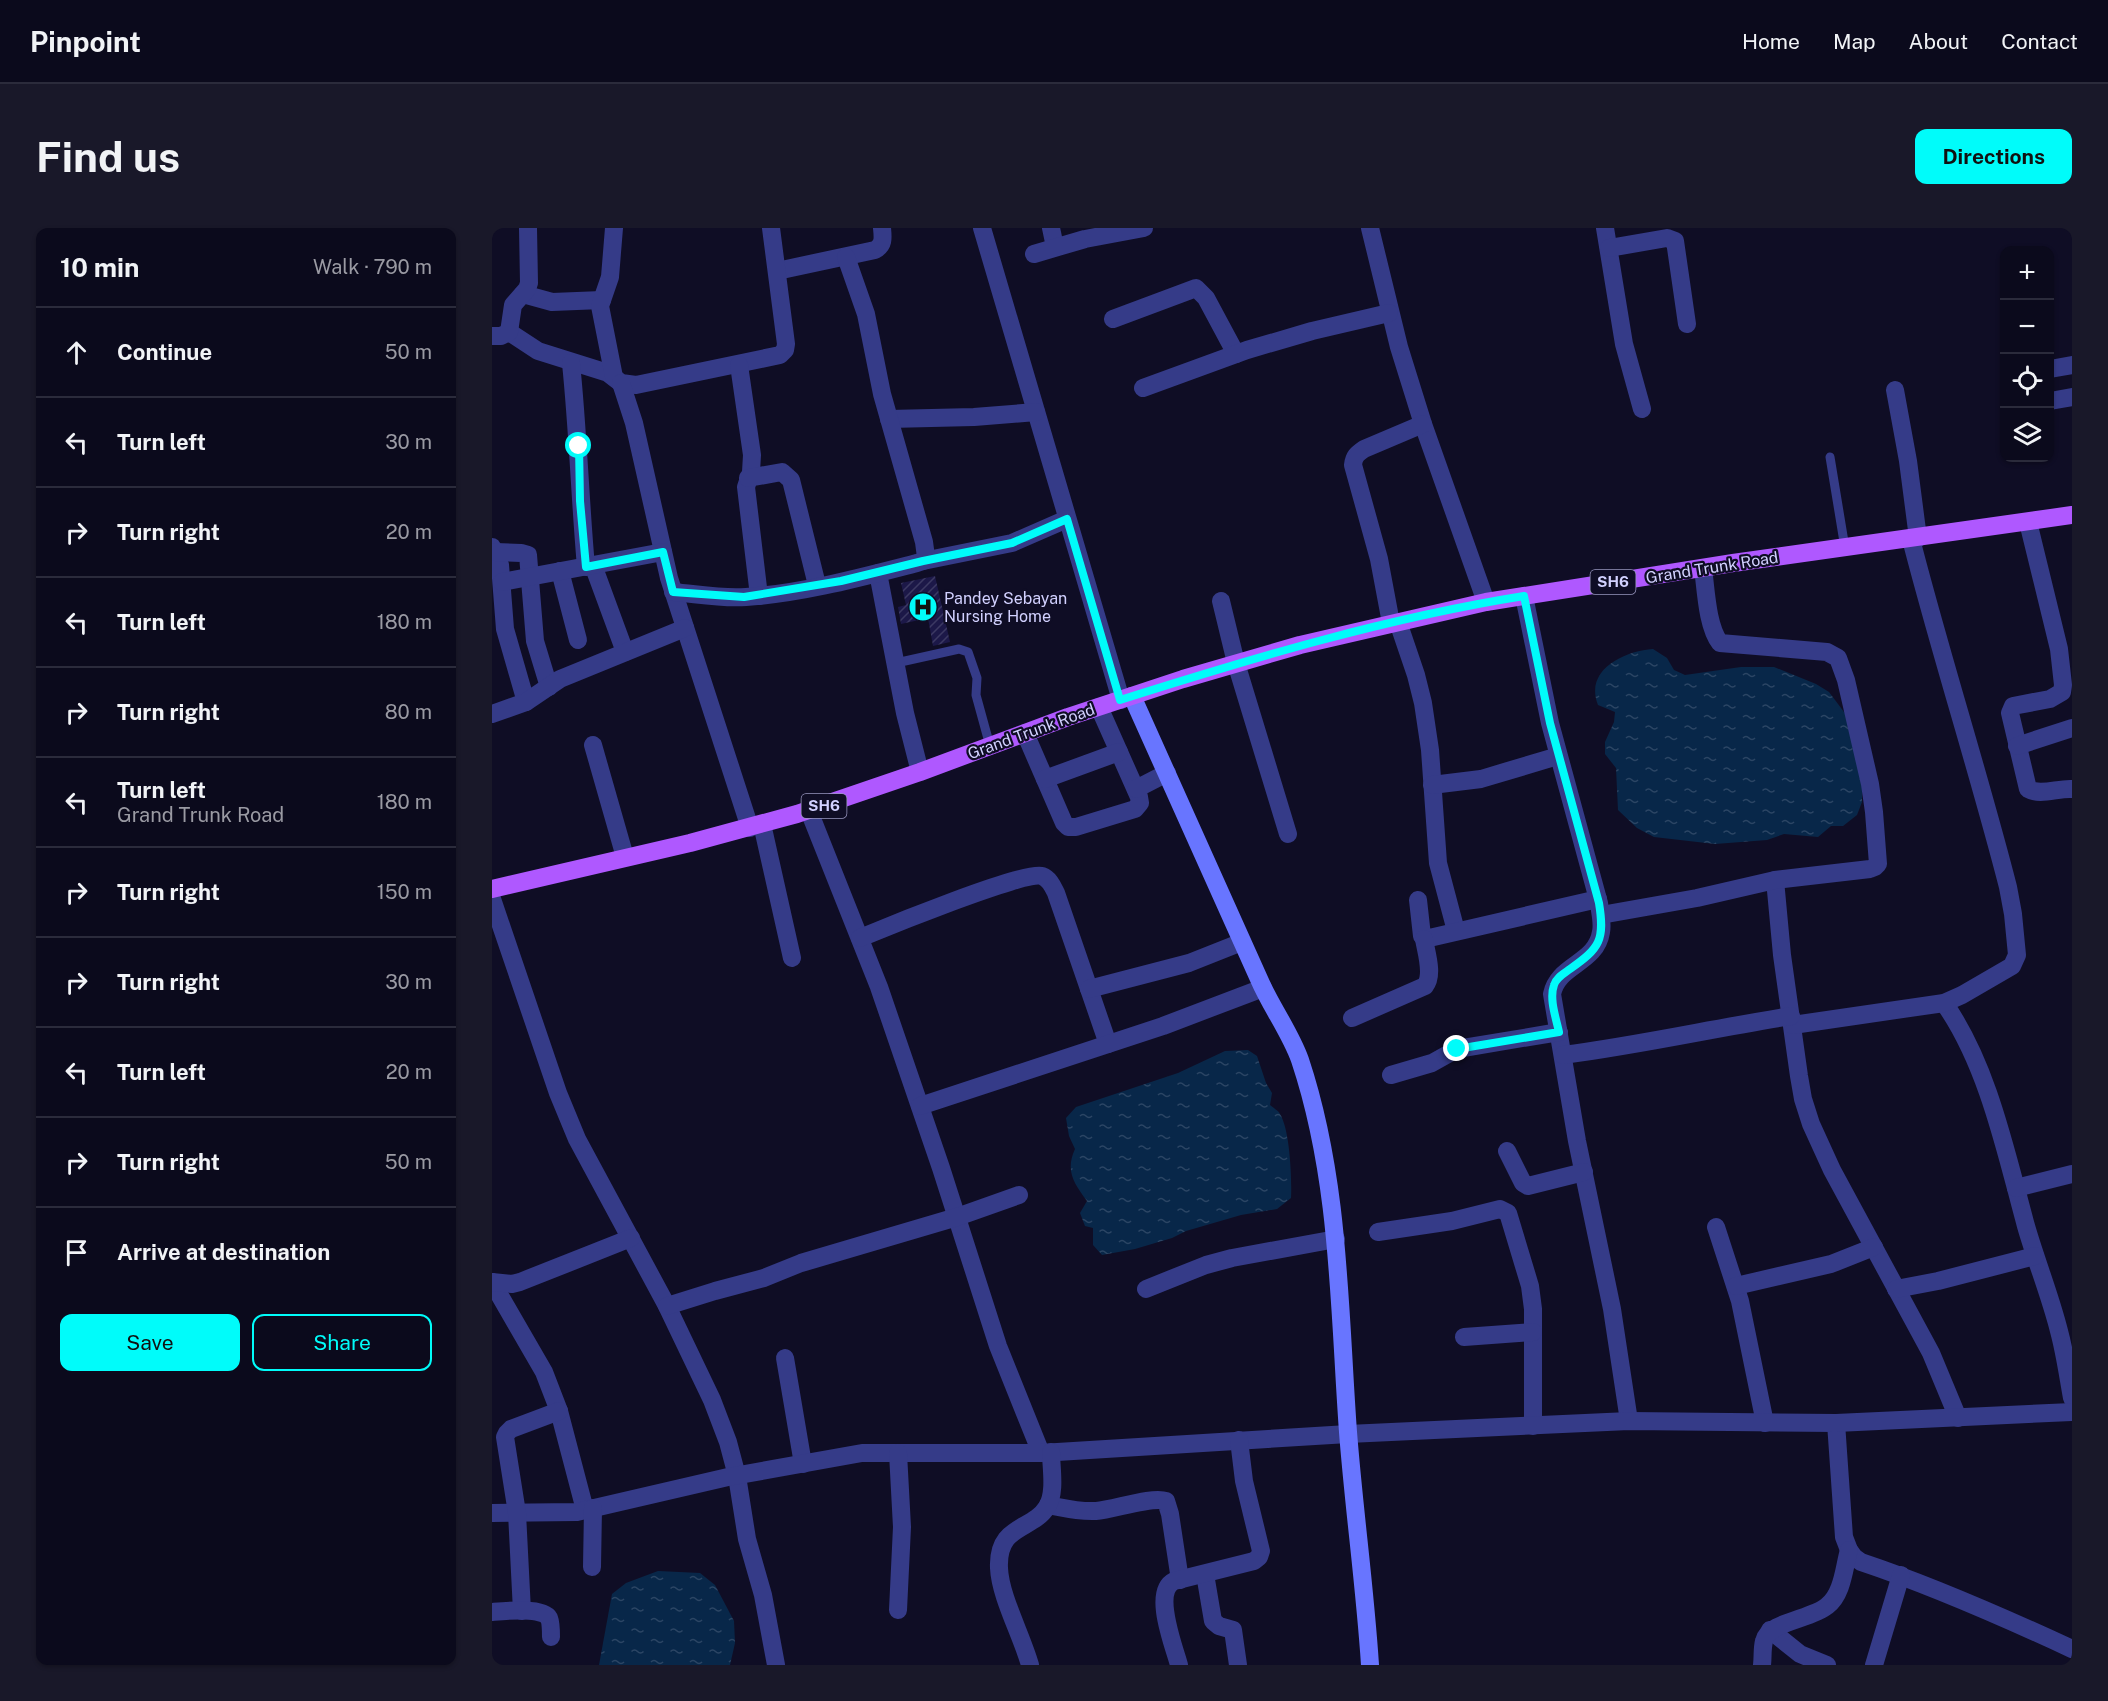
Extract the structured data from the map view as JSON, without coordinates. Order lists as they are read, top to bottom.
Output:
{
  "streets": {
    "main road": ["Grand Trunk Road", "SH6"]
  },
  "places": {
    "hospital": ["Pandey Sebayan Nursing Home"]
  },
  "page": {
    "header": "Pinpoint",
    "nav": [
      "Home",
      "Map",
      "About",
      "Contact"
    ],
    "buttons": [
      "Directions",
      ["Save", "Share"]
    ],
    "title": "Find us",
    "heading": ["10 min", "Walk · 790 m"],
    "map_buttons": ["+", "−"],
    "list": [
      ["Continue", "50 m"],
      ["Turn left", "30 m"],
      ["Turn right", "20 m"],
      ["Turn left", "180 m"],
      ["Turn right", "80 m"],
      ["Turn left", "Grand Trunk Road", "180 m"],
      ["Turn right", "150 m"],
      ["Turn right", "30 m"],
      ["Turn left", "20 m"],
      ["Turn right", "50 m"],
      "Arrive at destination"
    ]
  }
}
